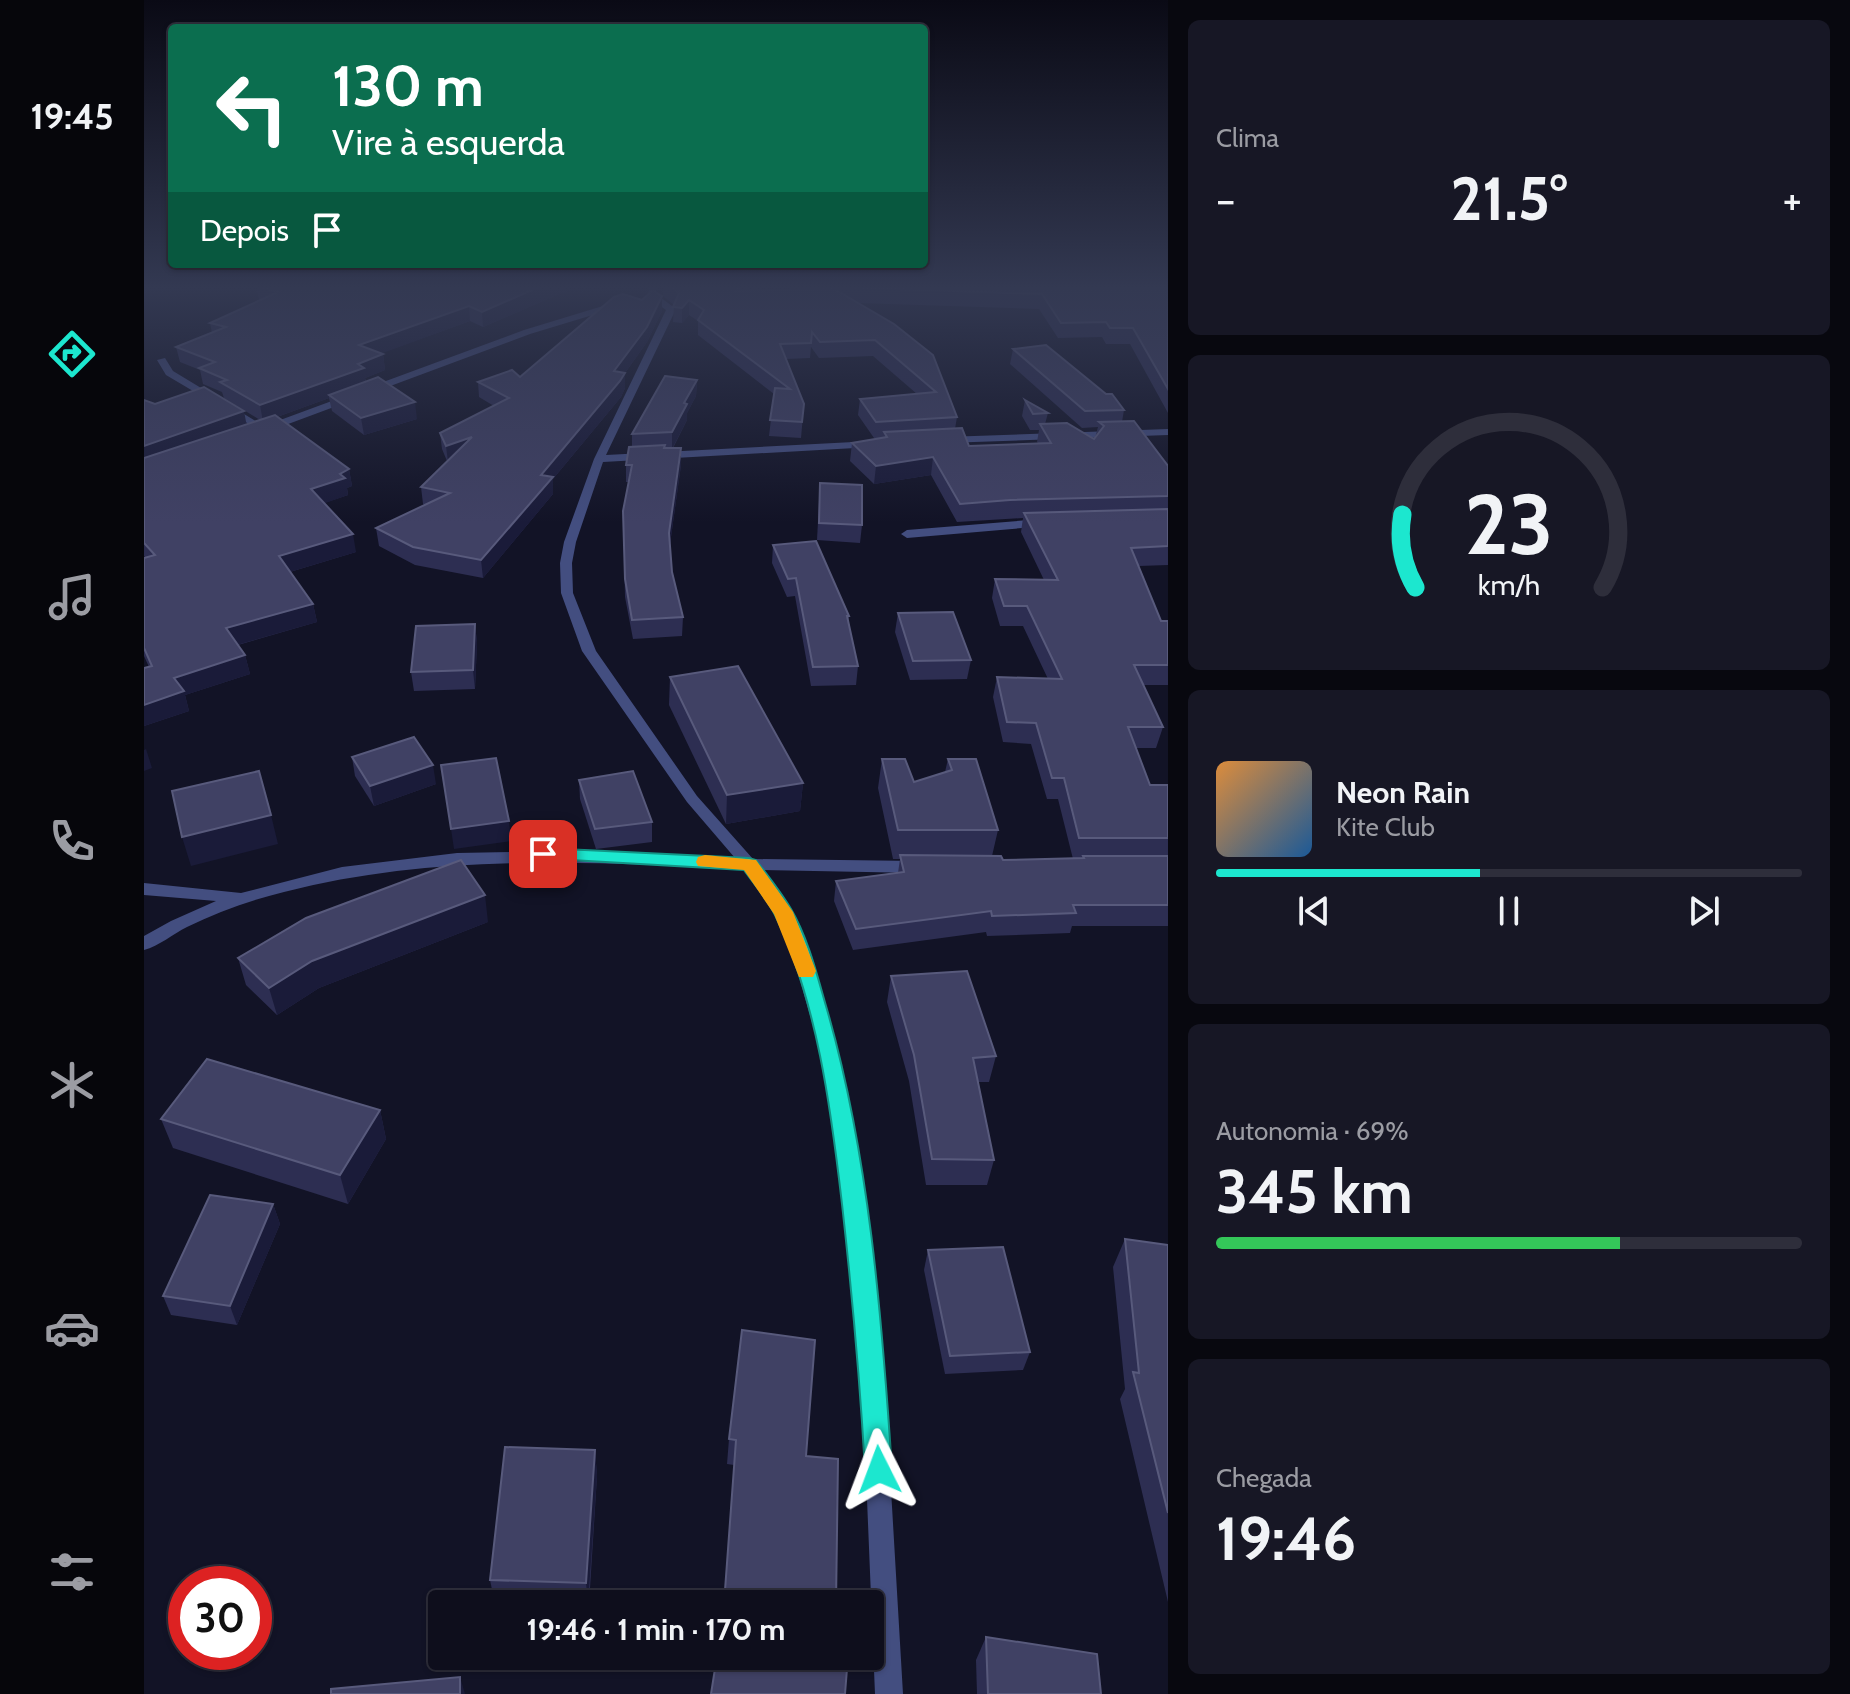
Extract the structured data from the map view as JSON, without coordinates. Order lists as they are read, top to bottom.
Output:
{
  "page": {
    "tabs": "19:45",
    "tile": [
      "Clima",
      ["Autonomia · 69%", "345 km"],
      ["Chegada", "19:46"]
    ],
    "turn": ["130 m", "Vire à esquerda"],
    "heat": ["−", "21.5°", "+"],
    "then": "Depois",
    "song": ["Neon Rain", "Kite Club"],
    "limit": "30",
    "trip": "19:46 · 1 min · 170 m",
    "gauge": ["23", "km/h"]
  }
}
